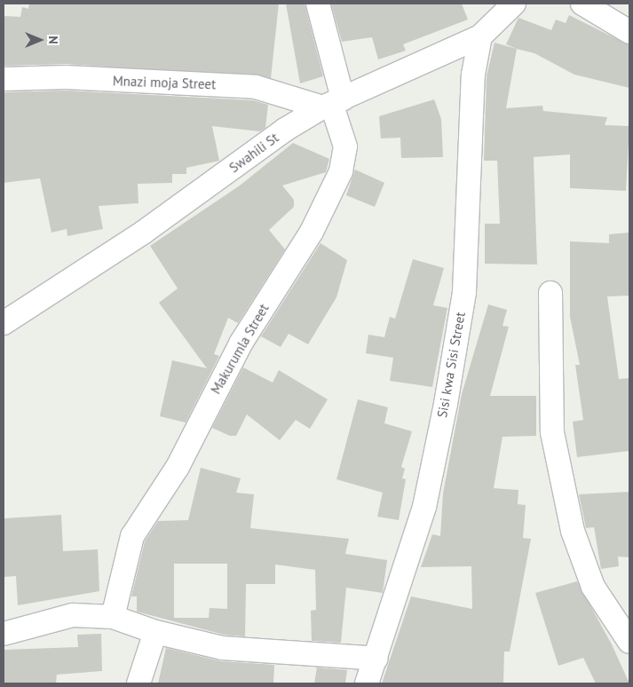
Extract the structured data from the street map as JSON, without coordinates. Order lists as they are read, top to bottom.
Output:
{
  "streets": {
    "street": [
      "Mnazi moja Street",
      "Swahili St",
      "Makurumla Street",
      "Sisi kwa Sisi Street"
    ]
  },
  "crossings": [
    ["Mnazi moja Street", "Swahili St"],
    ["Mnazi moja Street", "Makurumla Street"],
    ["Swahili St", "Makurumla Street"],
    ["Swahili St", "Sisi kwa Sisi Street"]
  ],
  "north": "right"
}
